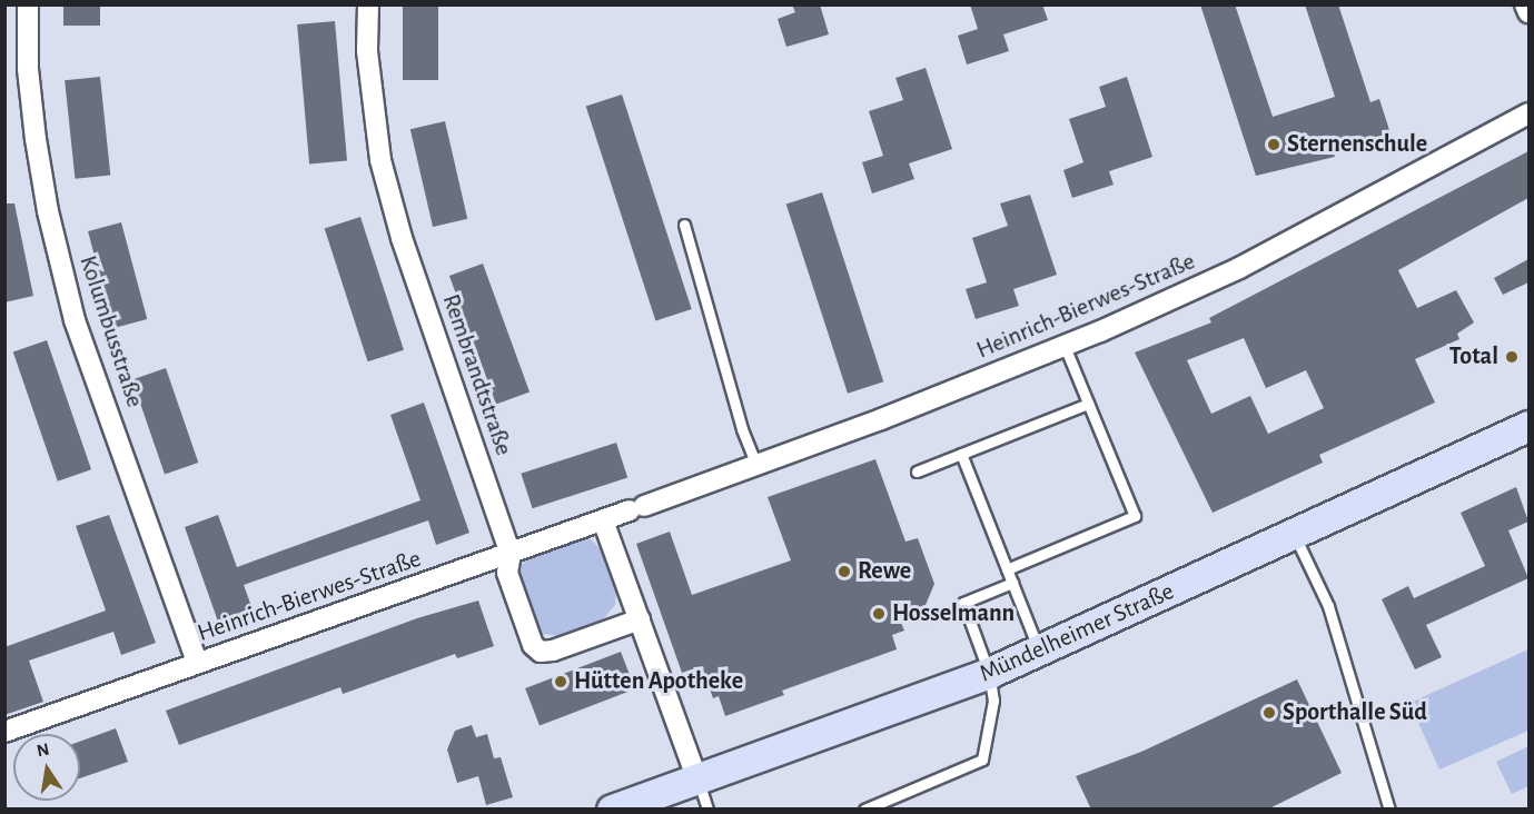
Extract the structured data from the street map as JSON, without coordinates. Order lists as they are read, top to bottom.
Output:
{
  "streets": {
    "main road": ["Mündelheimer Straße"],
    "street": ["Heinrich-Bierwes-Straße", "Kolumbusstraße", "Rembrandtstraße"]
  },
  "crossings": [
    ["Heinrich-Bierwes-Straße", "Kolumbusstraße"],
    ["Heinrich-Bierwes-Straße", "Rembrandtstraße"]
  ],
  "places": [
    "Sternenschule",
    "Total",
    "Rewe",
    "Hosselmann",
    "Hütten Apotheke",
    "Sporthalle Süd"
  ],
  "north": "top"
}
